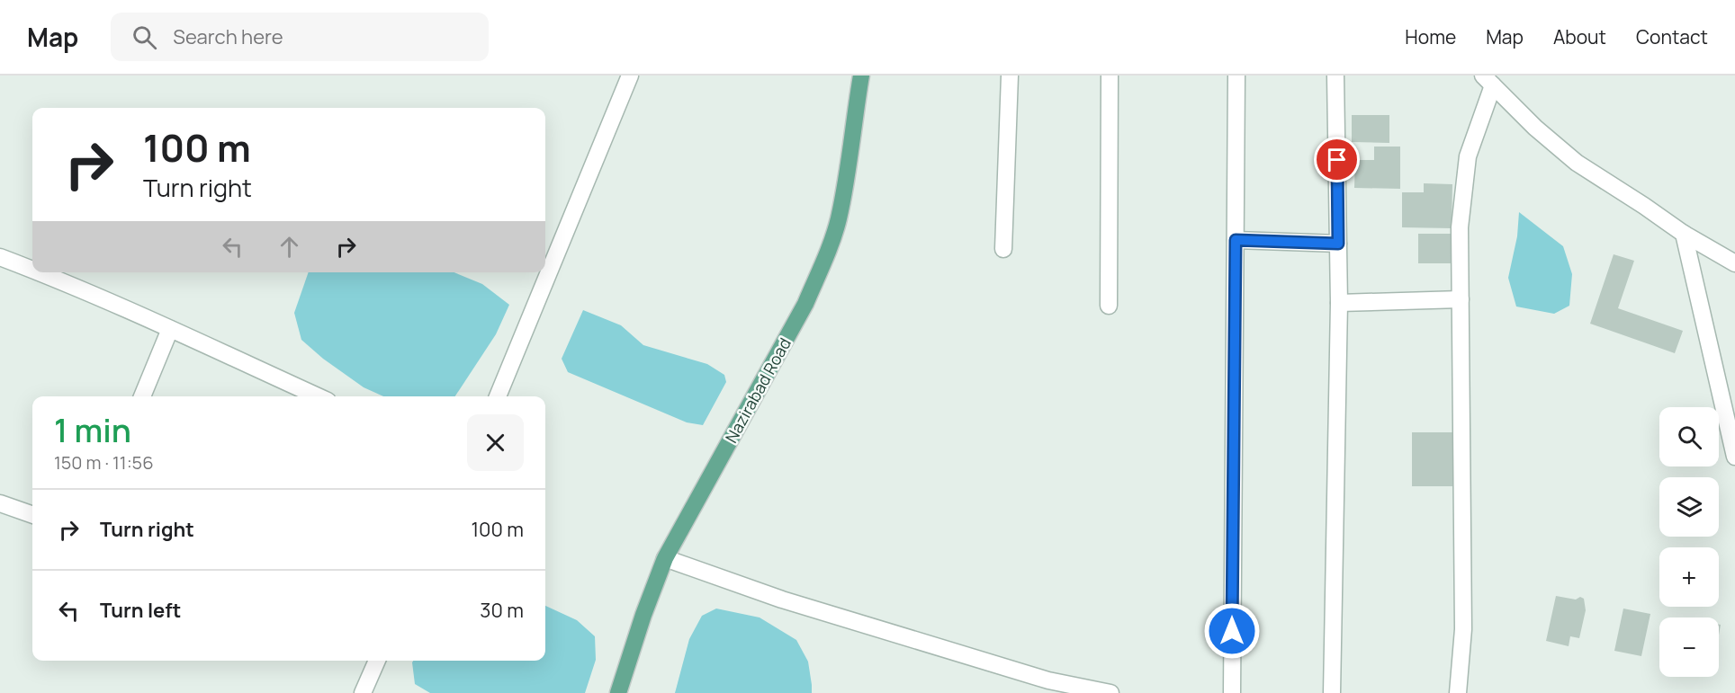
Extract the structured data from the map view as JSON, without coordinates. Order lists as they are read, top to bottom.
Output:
{
  "streets": {
    "main road": ["Nazirabad Road"]
  },
  "page": {
    "header": "Map",
    "search": "Search here",
    "nav": [
      "Home",
      "Map",
      "About",
      "Contact"
    ],
    "turn": ["100 m", "Turn right"],
    "heading": ["1 min", "150 m · 11:56"],
    "map_buttons": ["+", "−"],
    "list": [
      {
        "name": "Turn right",
        "value": "100 m"
      },
      {
        "name": "Turn left",
        "value": "30 m"
      }
    ]
  }
}
